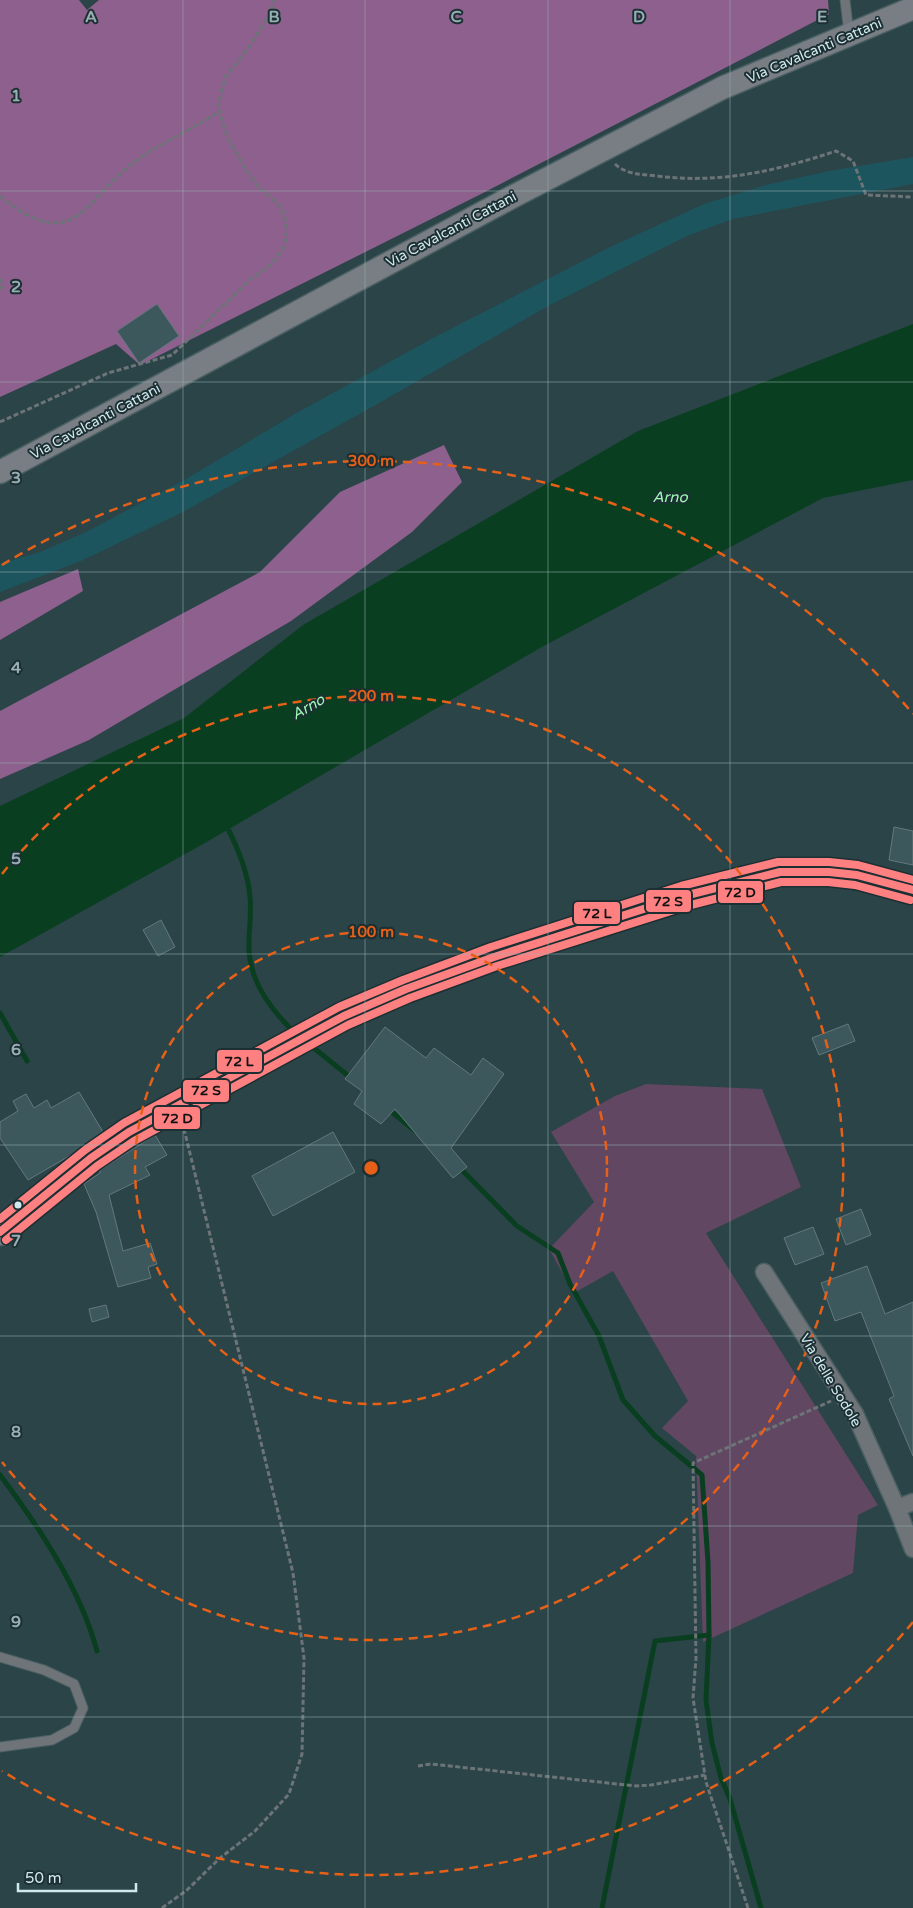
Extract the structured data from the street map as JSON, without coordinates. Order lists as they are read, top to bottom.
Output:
{
  "streets": {
    "street": ["Via Cavalcanti Cattani", "Via delle Sodole"]
  },
  "water": ["Arno"],
  "scale_bar": "50 m",
  "grid": {
    "columns": [
      "A",
      "B",
      "C",
      "D",
      "E"
    ],
    "rows": [
      "1",
      "2",
      "3",
      "4",
      "5",
      "6",
      "7",
      "8",
      "9"
    ]
  },
  "rings": ["300 m", "200 m", "100 m"]
}
